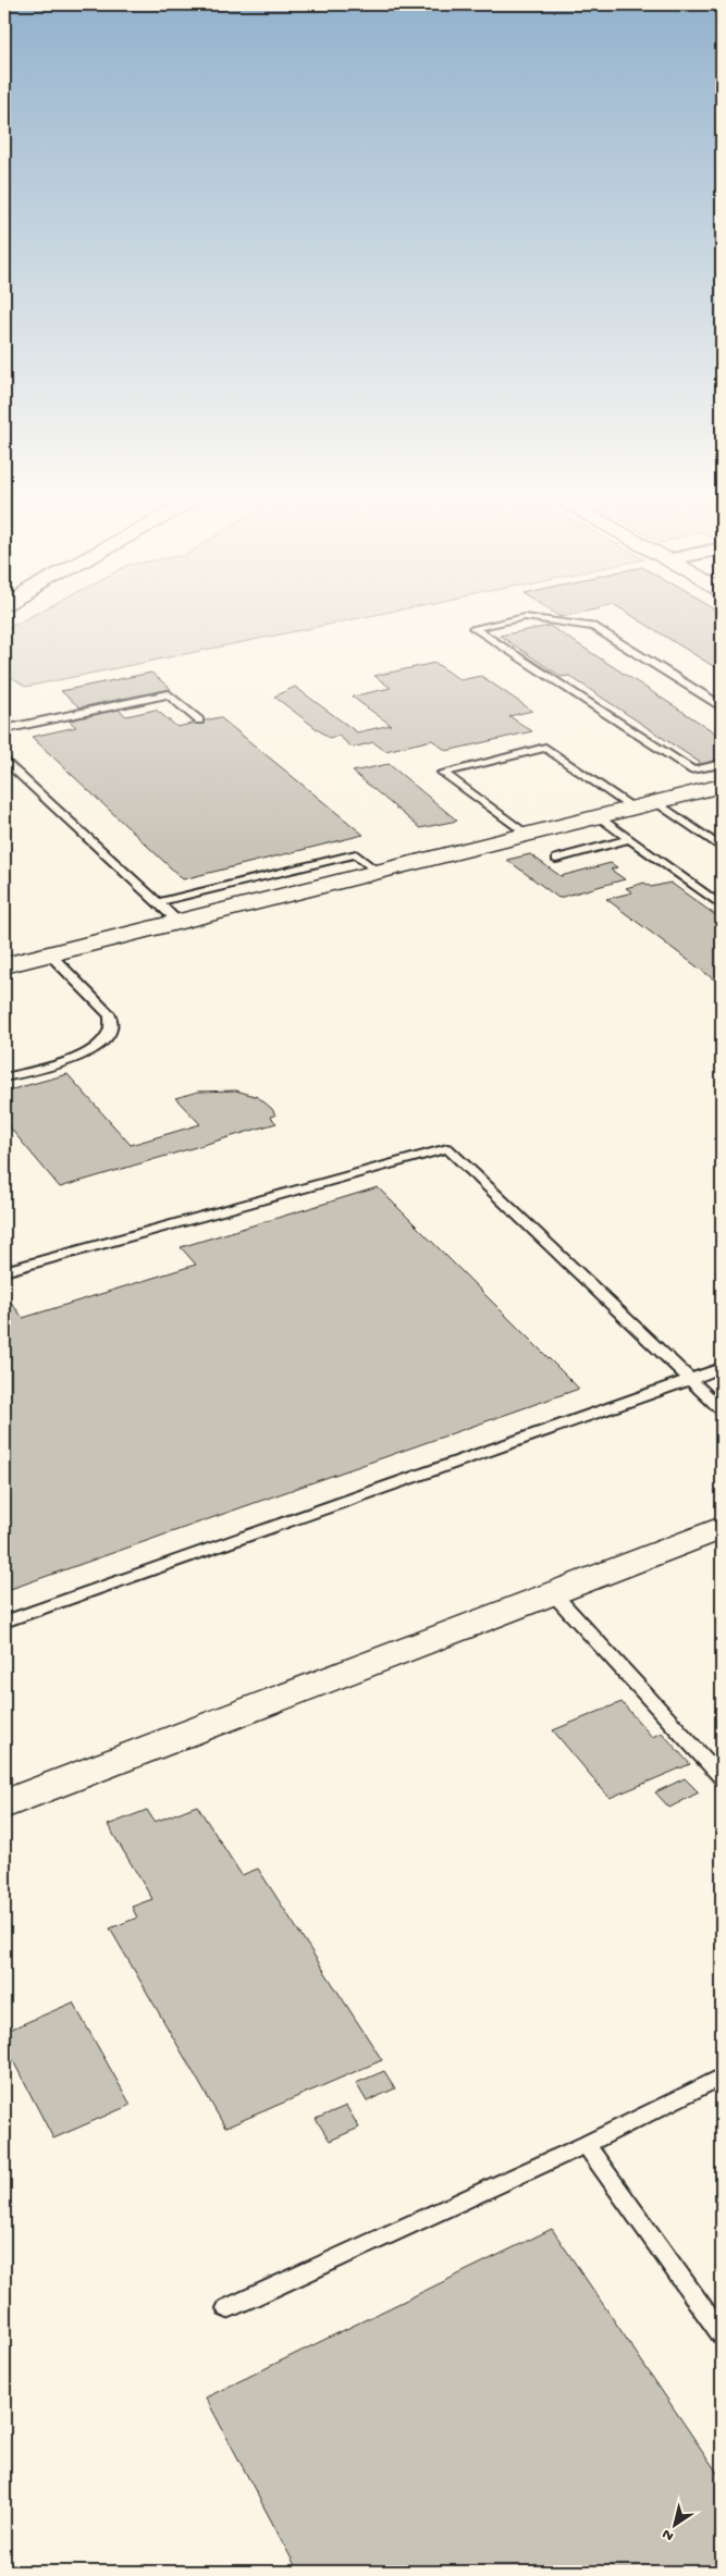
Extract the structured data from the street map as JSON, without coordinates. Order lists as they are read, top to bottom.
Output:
{
  "north": "bottom left"
}
